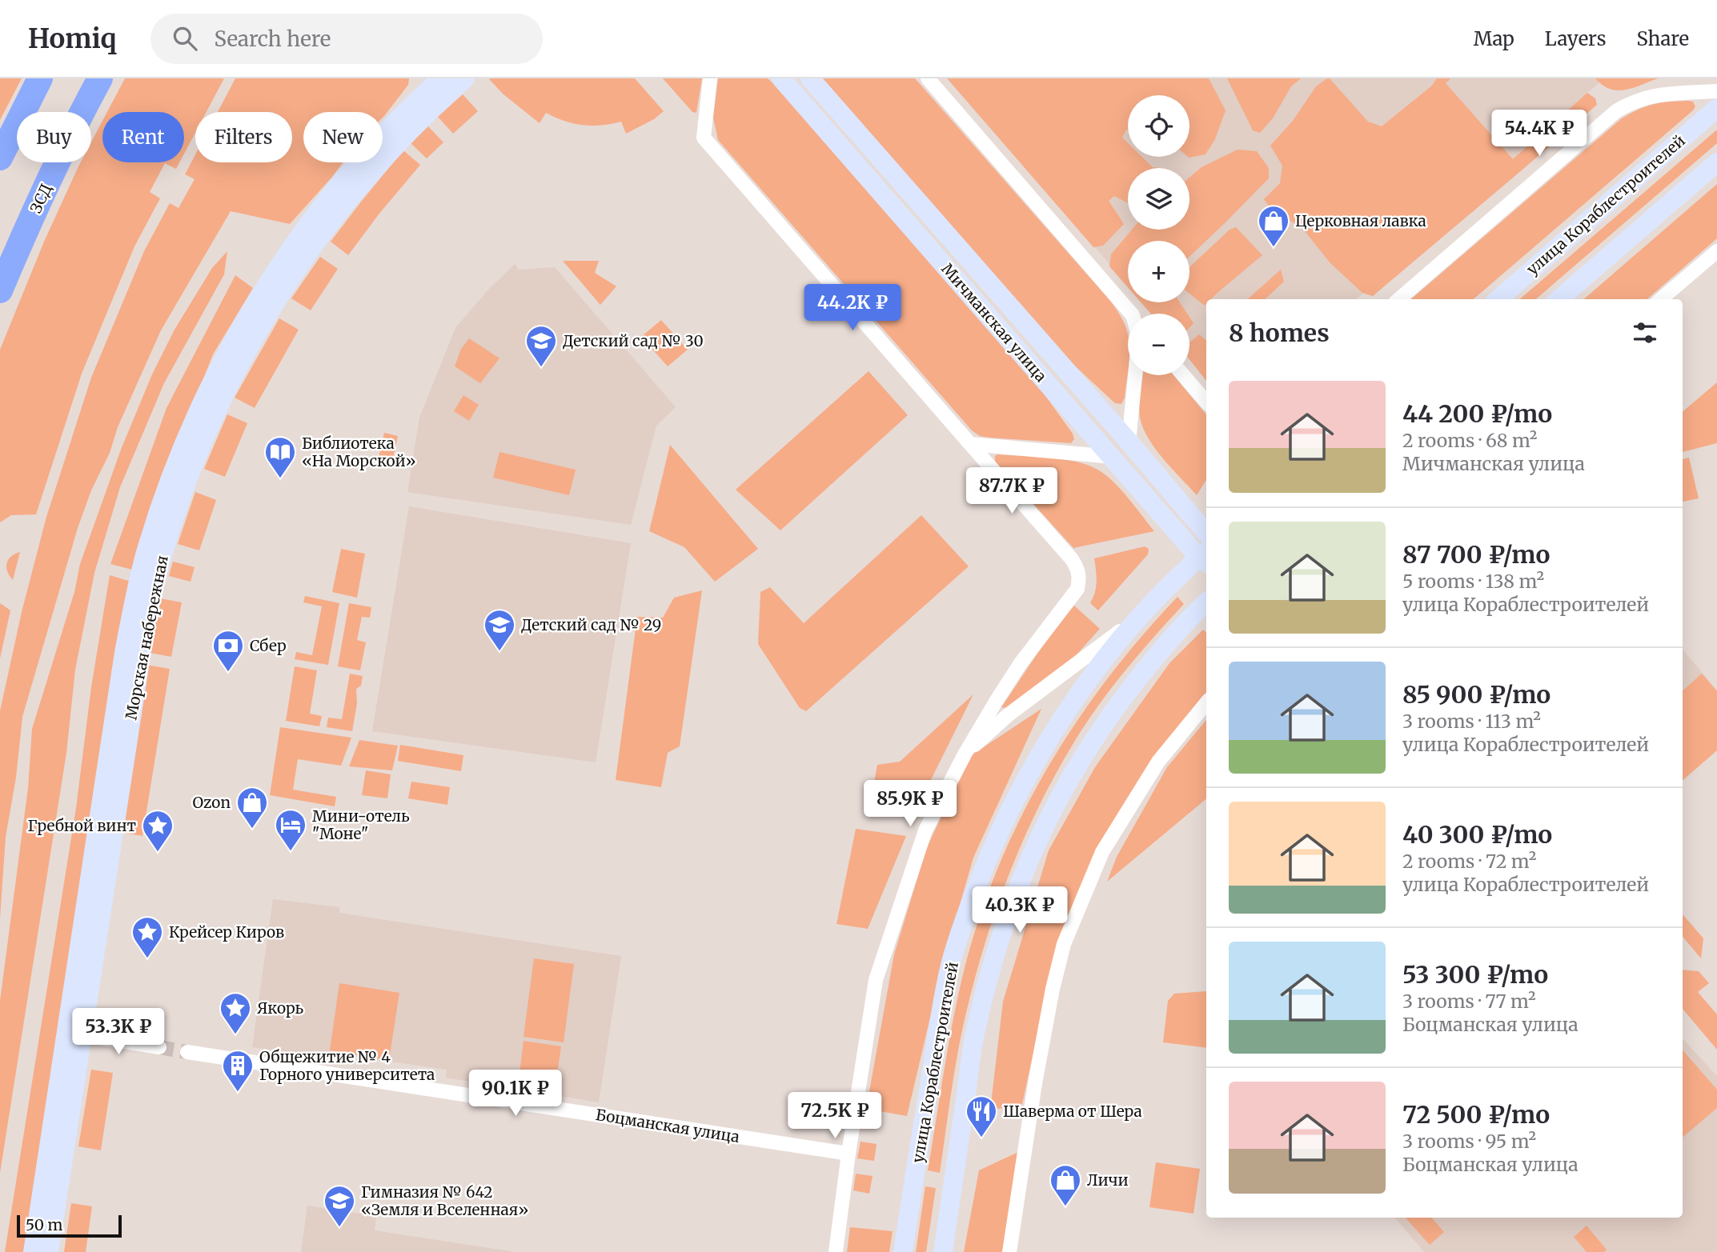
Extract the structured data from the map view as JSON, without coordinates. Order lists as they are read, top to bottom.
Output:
{
  "streets": {
    "highway": ["ЗСД"],
    "main road": ["улица Кораблестроителей", "Мичманская улица", "Морская набережная"],
    "street": ["Боцманская улица"]
  },
  "crossings": [
    ["улица Кораблестроителей", "Мичманская улица"]
  ],
  "places": {
    "shop": ["Церковная лавка", "Ozon", "Личи"],
    "school or university": ["Детский сад № 30", "Детский сад № 29", "Гимназия № 642 «Земля и Вселенная»"],
    "library": ["Библиотека «На Морской»"],
    "bank": ["Сбер"],
    "hotel": ["Мини-отель \"Моне\""],
    "place": ["Гребной винт", "Крейсер Киров", "Якорь"],
    "building": ["Общежитие № 4 Горного университета"],
    "restaurant": ["Шаверма от Шера"]
  },
  "scale_bar": "50 m",
  "page": {
    "header": "Homiq",
    "search": "Search here",
    "nav": ["Map", "Layers", "Share"],
    "map_buttons": ["+", "−"],
    "price": [
      "54.4K ₽",
      "44.2K ₽",
      "87.7K ₽",
      "85.9K ₽",
      "40.3K ₽",
      "53.3K ₽",
      "90.1K ₽",
      "72.5K ₽"
    ],
    "chip": [
      "Buy",
      "Rent",
      "Filters",
      "New"
    ],
    "heading": "8 homes",
    "list": [
      {
        "name": "44 200 ₽/mo",
        "note": "2 rooms · 68 m² · Мичманская улица"
      },
      {
        "name": "87 700 ₽/mo",
        "note": "5 rooms · 138 m² · улица Кораблестроителей"
      },
      {
        "name": "85 900 ₽/mo",
        "note": "3 rooms · 113 m² · улица Кораблестроителей"
      },
      {
        "name": "40 300 ₽/mo",
        "note": "2 rooms · 72 m² · улица Кораблестроителей"
      },
      {
        "name": "53 300 ₽/mo",
        "note": "3 rooms · 77 m² · Боцманская улица"
      },
      {
        "name": "72 500 ₽/mo",
        "note": "3 rooms · 95 m² · Боцманская улица"
      }
    ],
    "scale": "50 m"
  }
}
